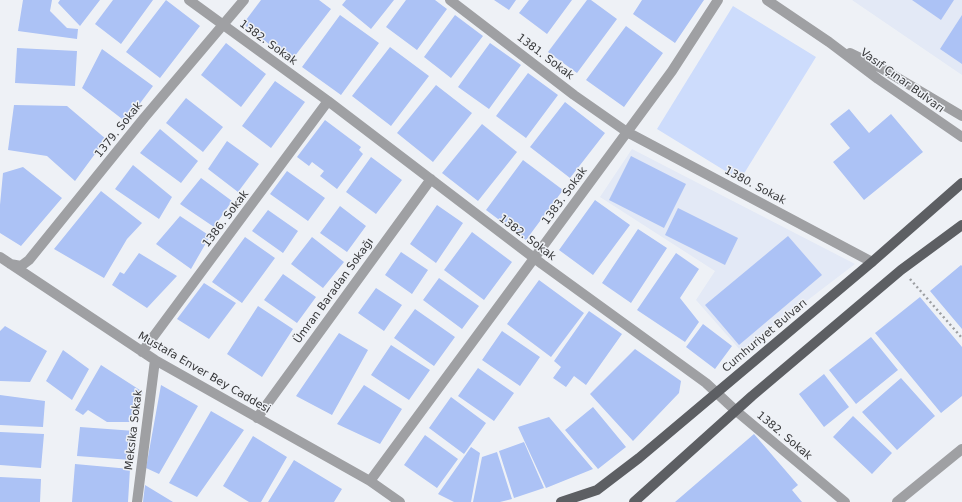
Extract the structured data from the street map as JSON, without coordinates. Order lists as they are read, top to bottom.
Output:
{
  "streets": {
    "main road": ["Cumhuriyet Bulvarı"],
    "street": [
      "1382. Sokak",
      "1381. Sokak",
      "Vasıf Çınar Bulvarı",
      "1379. Sokak",
      "1380. Sokak",
      "1383. Sokak",
      "1386. Sokak",
      "Ümran Baradan Sokağı",
      "Mustafa Enver Bey Caddesi",
      "Meksika Sokak"
    ]
  },
  "crossings": [
    ["1382. Sokak", "1379. Sokak"],
    ["1382. Sokak", "1383. Sokak"],
    ["1382. Sokak", "1386. Sokak"],
    ["1382. Sokak", "Ümran Baradan Sokağı"],
    ["1382. Sokak", "Cumhuriyet Bulvarı"],
    ["1381. Sokak", "1380. Sokak"],
    ["1381. Sokak", "1383. Sokak"],
    ["1379. Sokak", "Mustafa Enver Bey Caddesi"],
    ["1380. Sokak", "1383. Sokak"],
    ["1380. Sokak", "Cumhuriyet Bulvarı"],
    ["1383. Sokak", "Mustafa Enver Bey Caddesi"],
    ["1386. Sokak", "Mustafa Enver Bey Caddesi"],
    ["Ümran Baradan Sokağı", "Mustafa Enver Bey Caddesi"],
    ["Mustafa Enver Bey Caddesi", "Meksika Sokak"]
  ]
}
